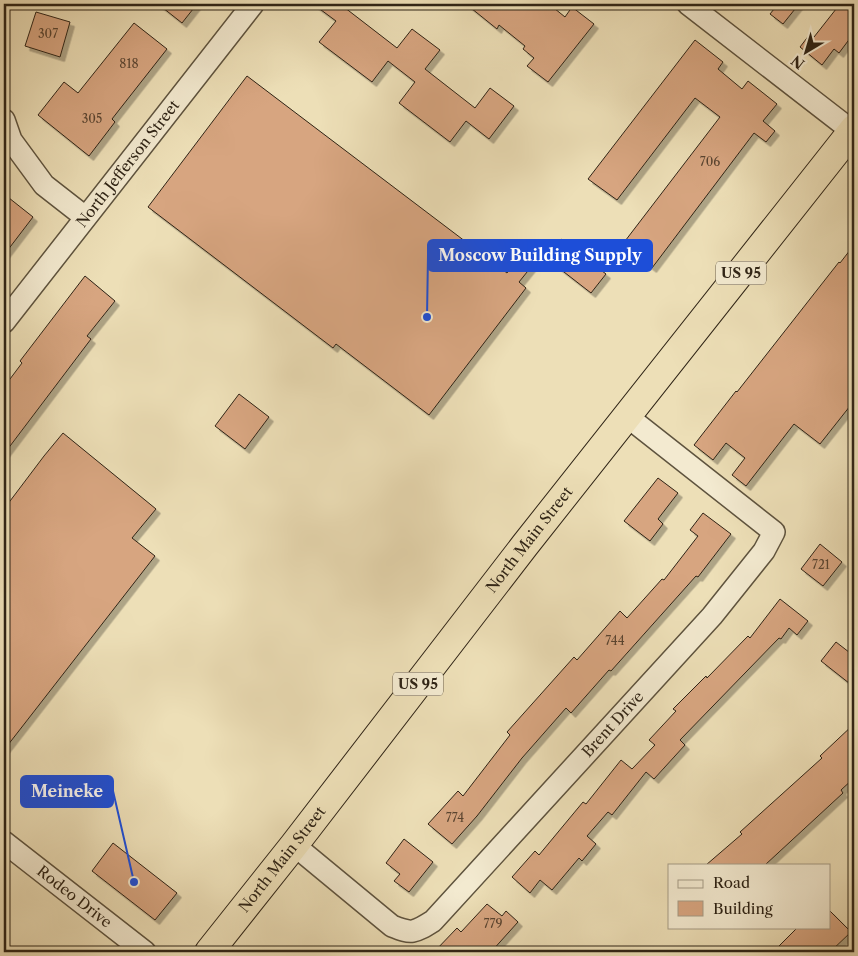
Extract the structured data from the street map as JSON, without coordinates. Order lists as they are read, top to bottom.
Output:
{
  "streets": {
    "highway": ["US 95", "North Main Street"],
    "street": ["North Jefferson Street", "Brent Drive", "Rodeo Drive"]
  },
  "crossings": [
    ["North Main Street", "Brent Drive"]
  ],
  "places": ["Moscow Building Supply", "Meineke"],
  "house_numbers": [
    "307",
    "818",
    "305",
    "706",
    "721",
    "744",
    "774",
    "779"
  ],
  "legend": ["Road", "Building"],
  "north": "bottom left"
}
